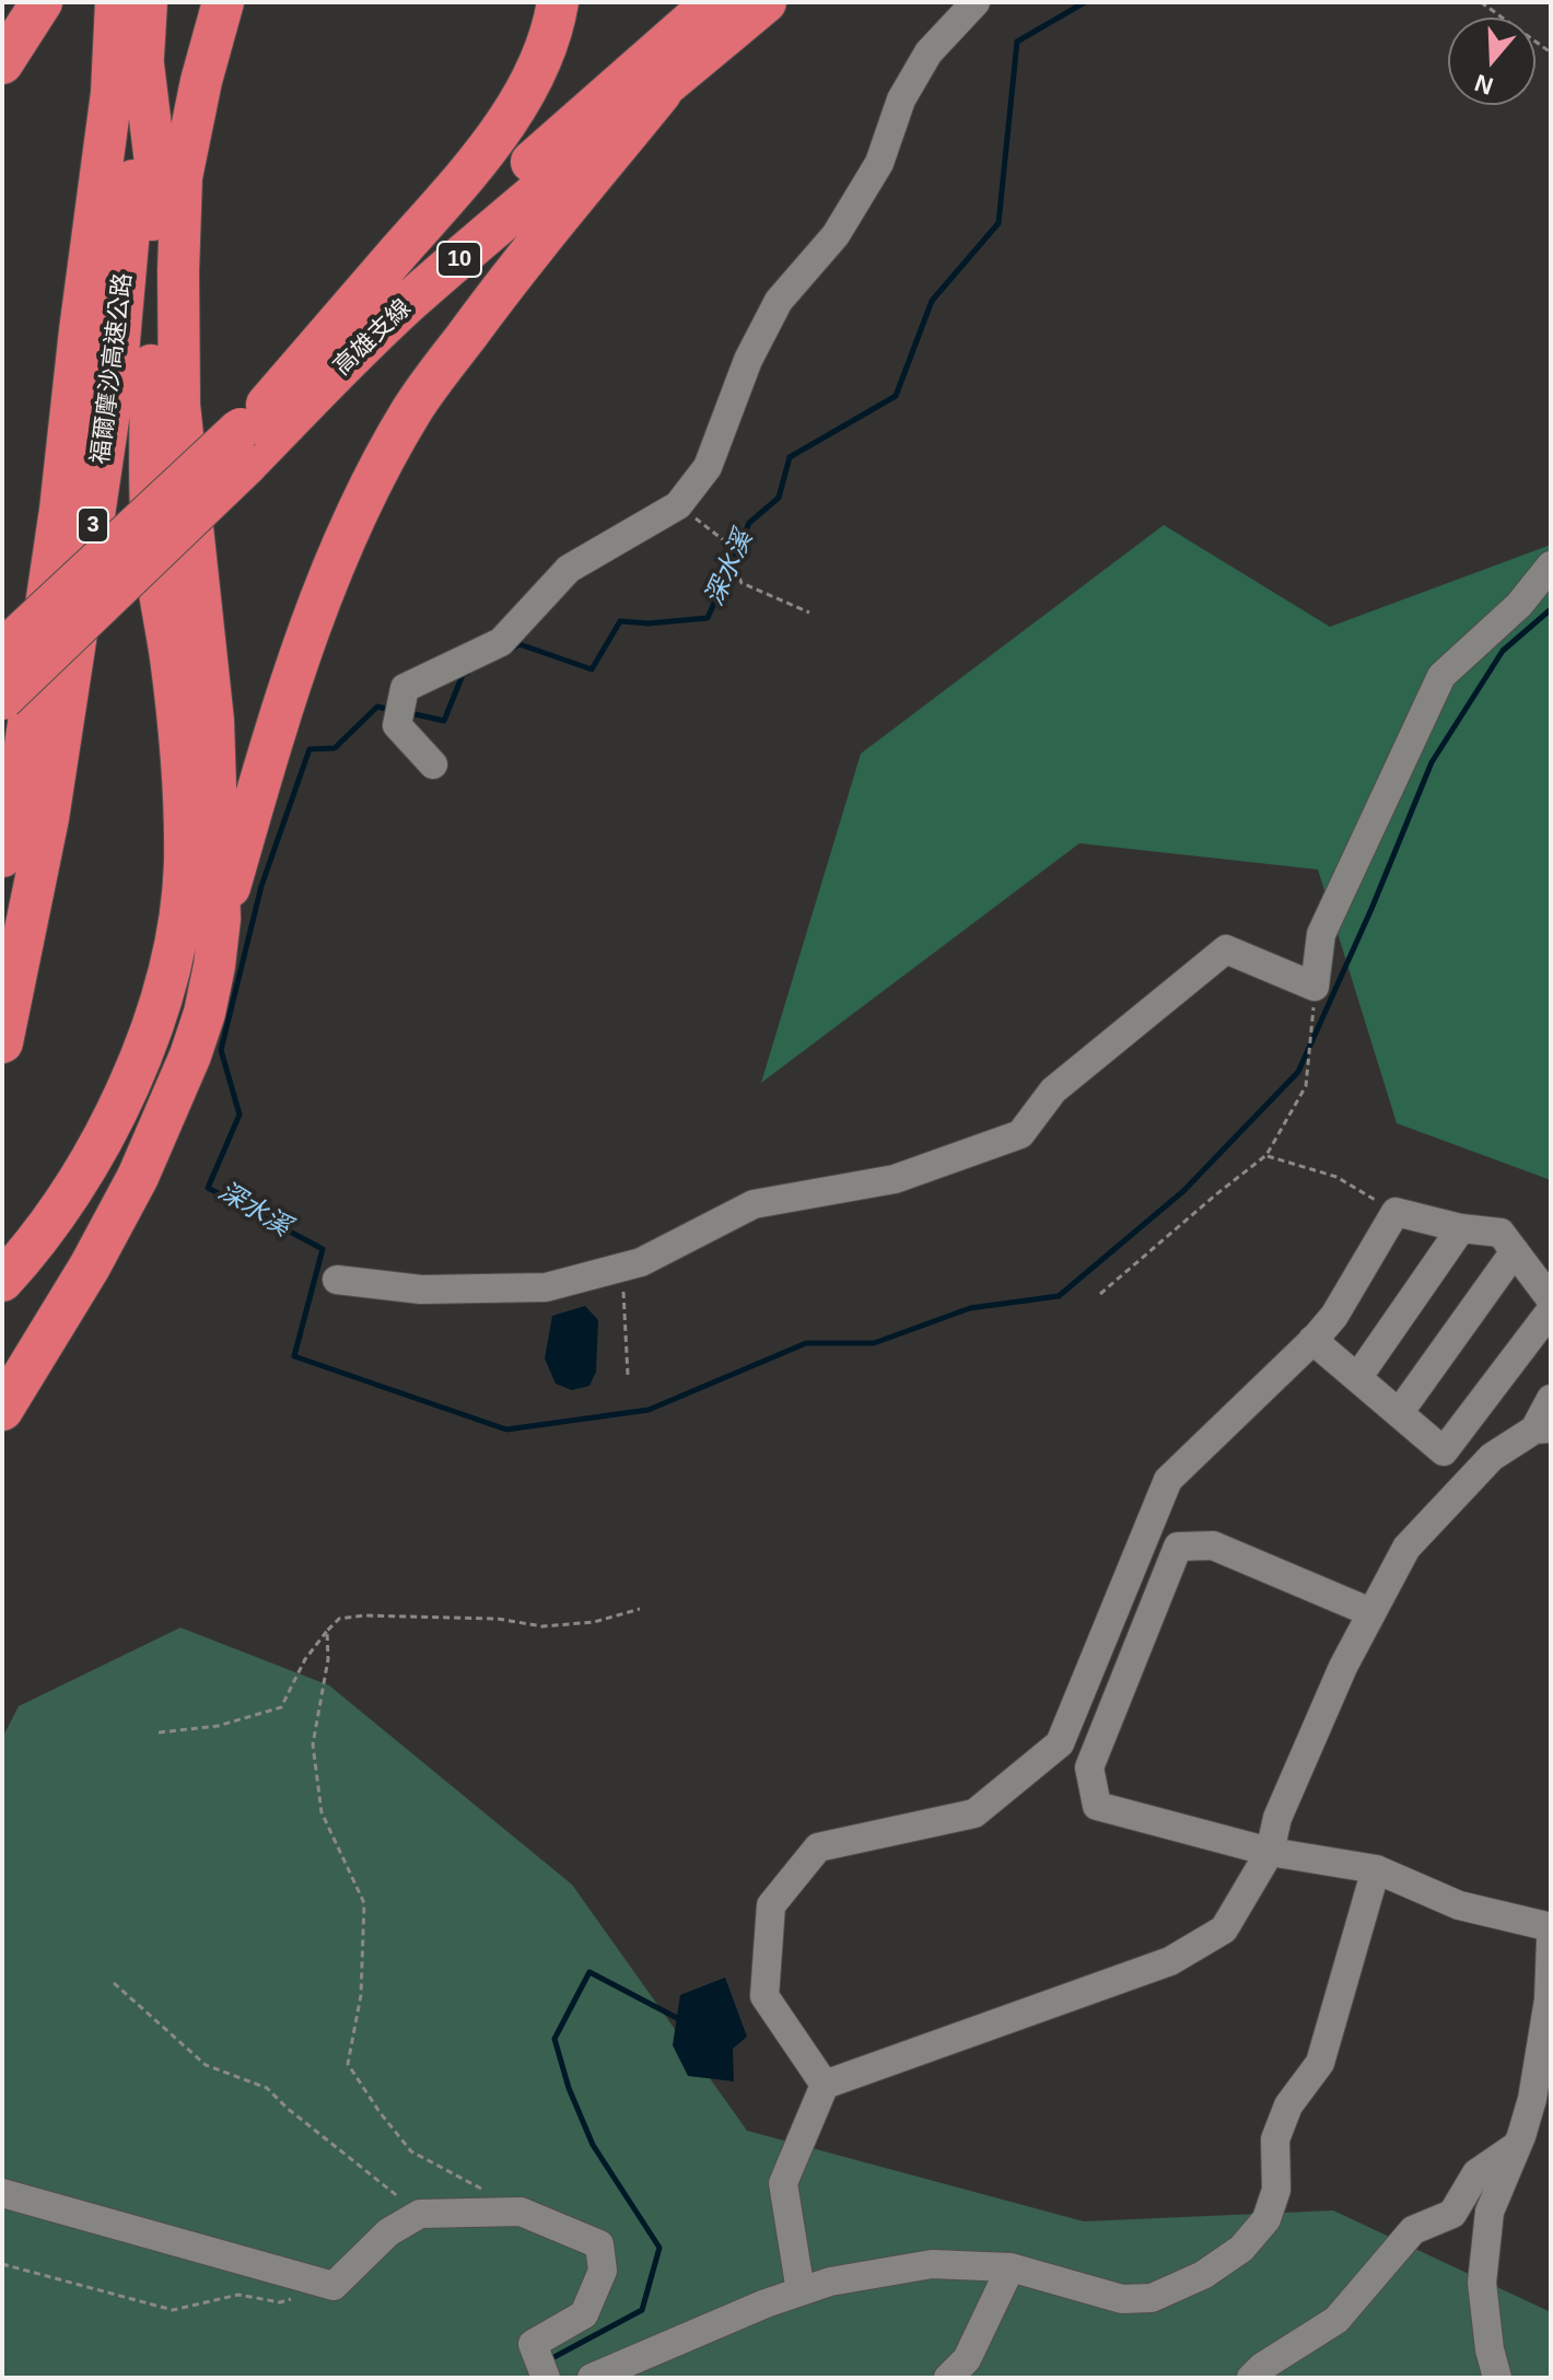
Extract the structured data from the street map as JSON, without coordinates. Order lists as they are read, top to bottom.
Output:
{
  "streets": {
    "highway": [
      "10",
      "高雄支線",
      "福爾摩沙高速公路",
      "3"
    ]
  },
  "water": ["深水溪"],
  "north": "bottom"
}
